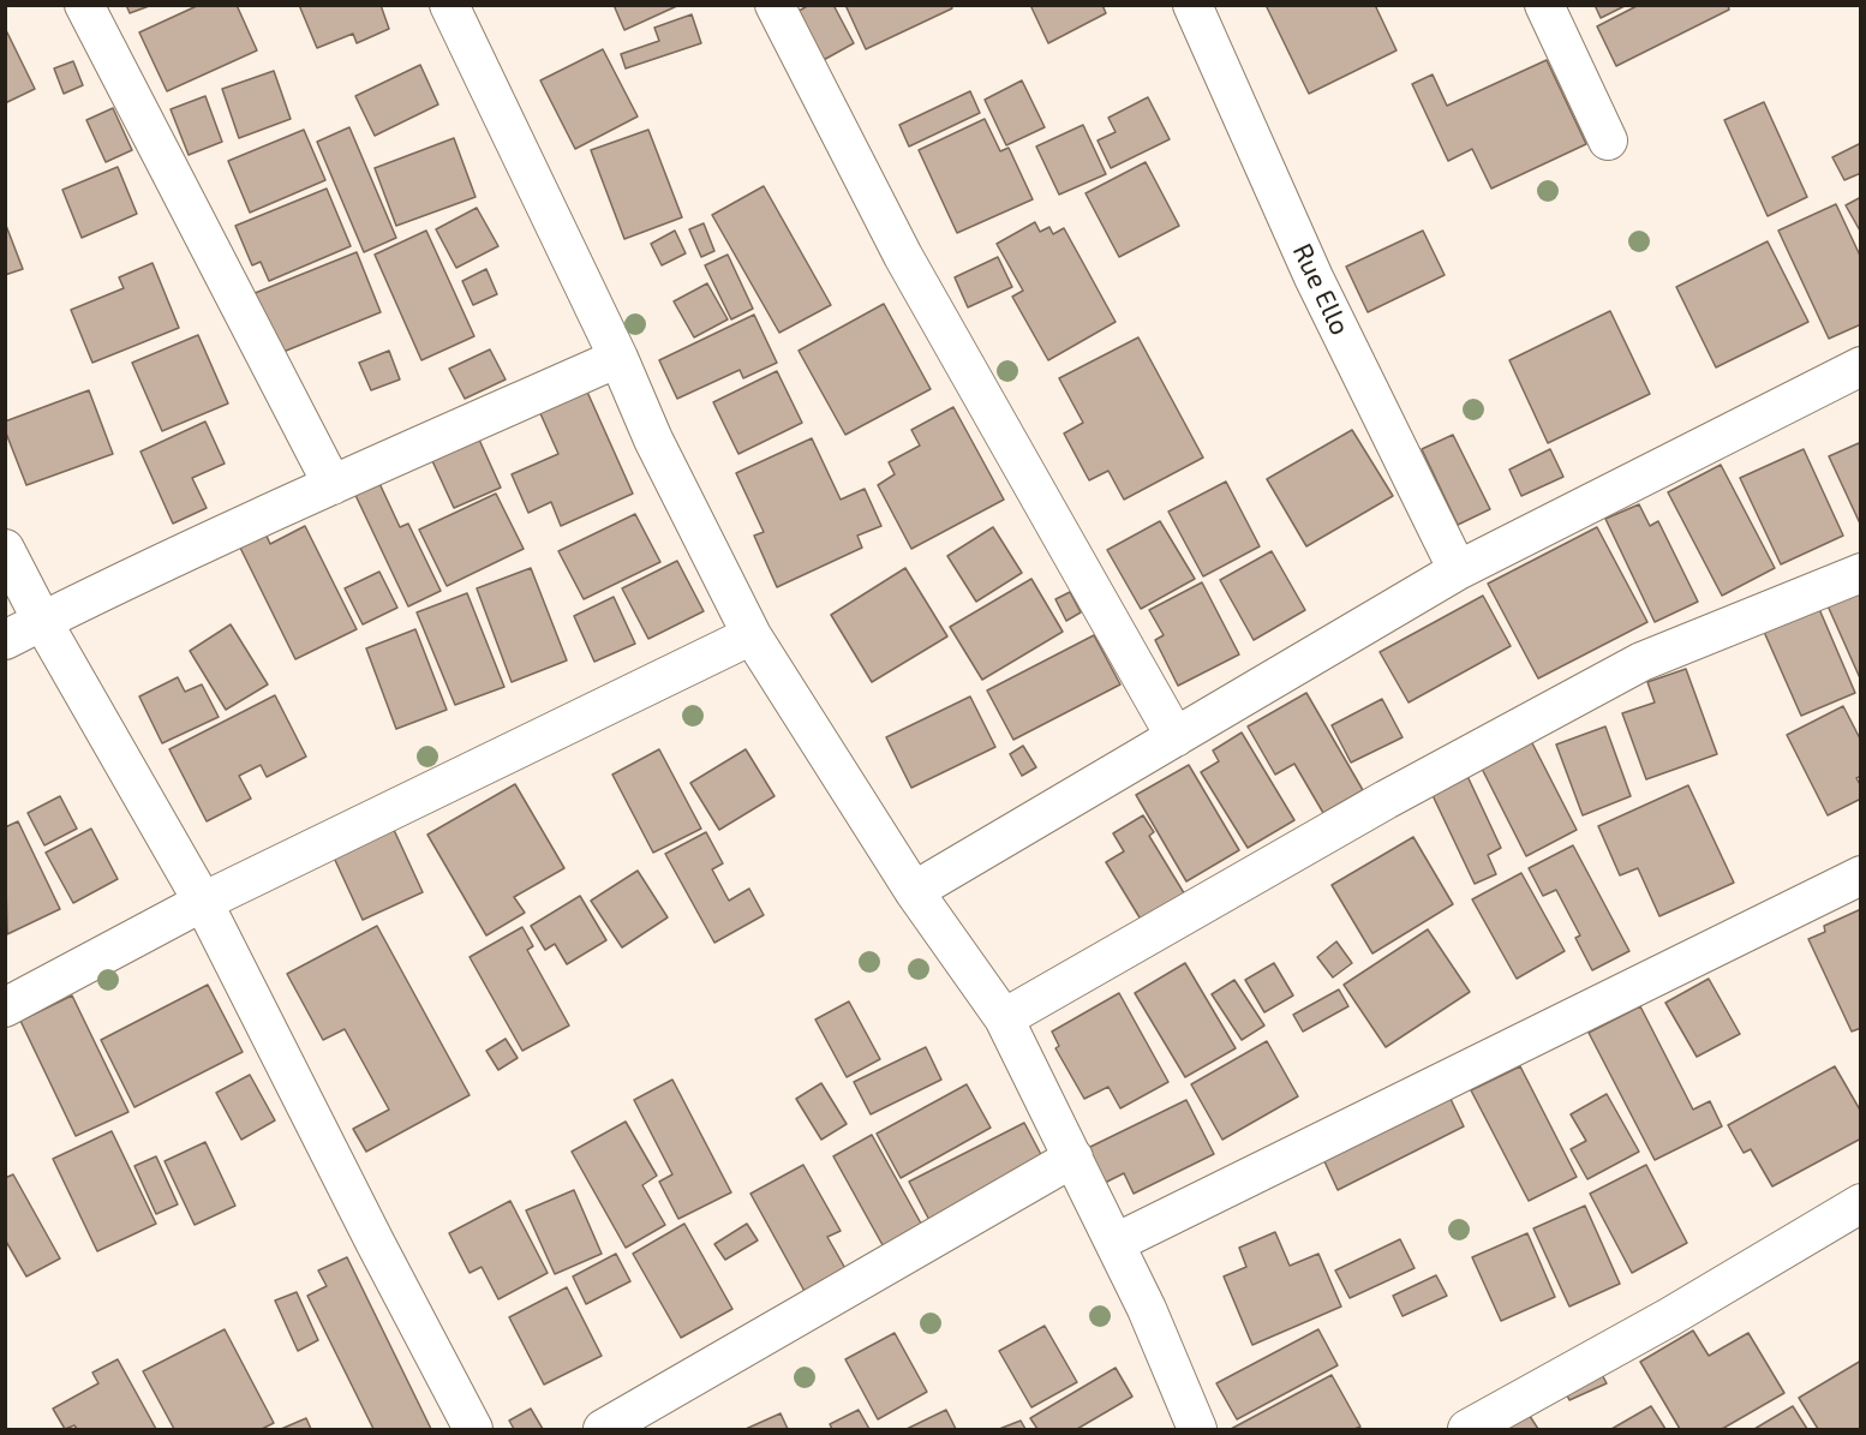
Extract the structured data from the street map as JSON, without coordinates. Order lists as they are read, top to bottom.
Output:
{
  "streets": {
    "street": ["Rue Ello"]
  }
}
